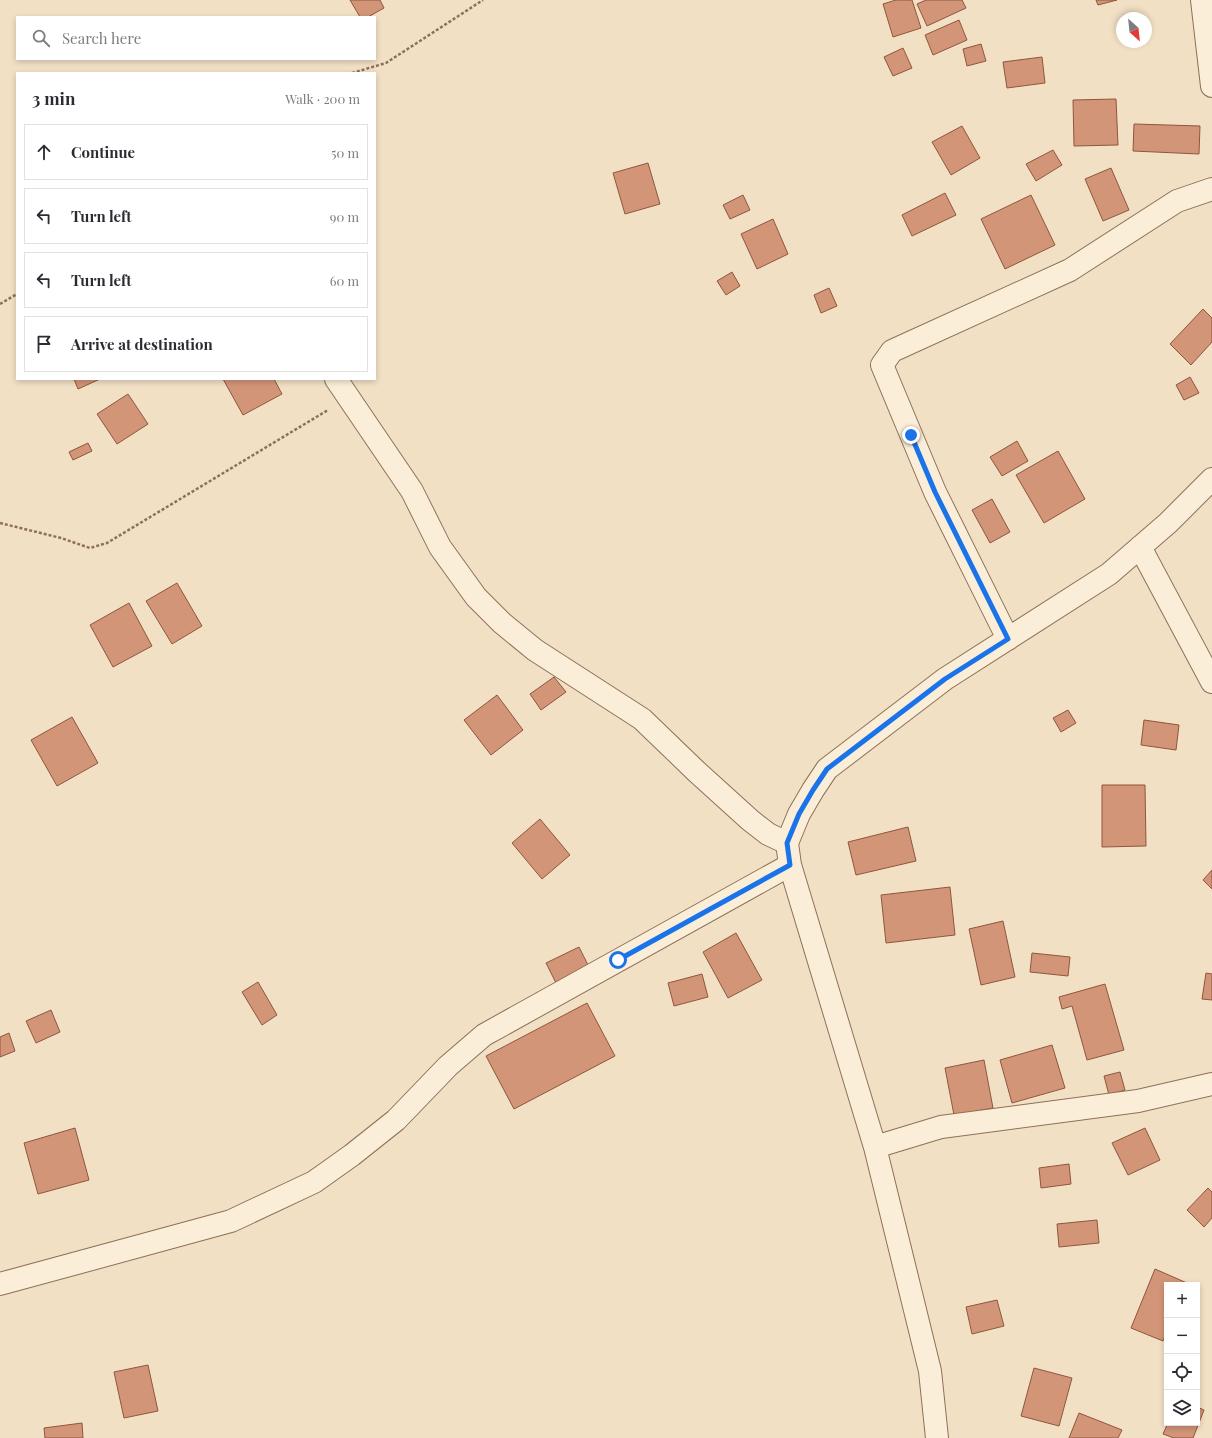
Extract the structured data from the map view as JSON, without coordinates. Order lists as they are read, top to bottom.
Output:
{
  "north": "bottom right",
  "page": {
    "search": "Search here",
    "heading": ["3 min", "Walk · 200 m"],
    "list": [
      ["Continue", "50 m"],
      ["Turn left", "90 m"],
      ["Turn left", "60 m"],
      "Arrive at destination"
    ],
    "map_buttons": ["+", "−"]
  }
}
